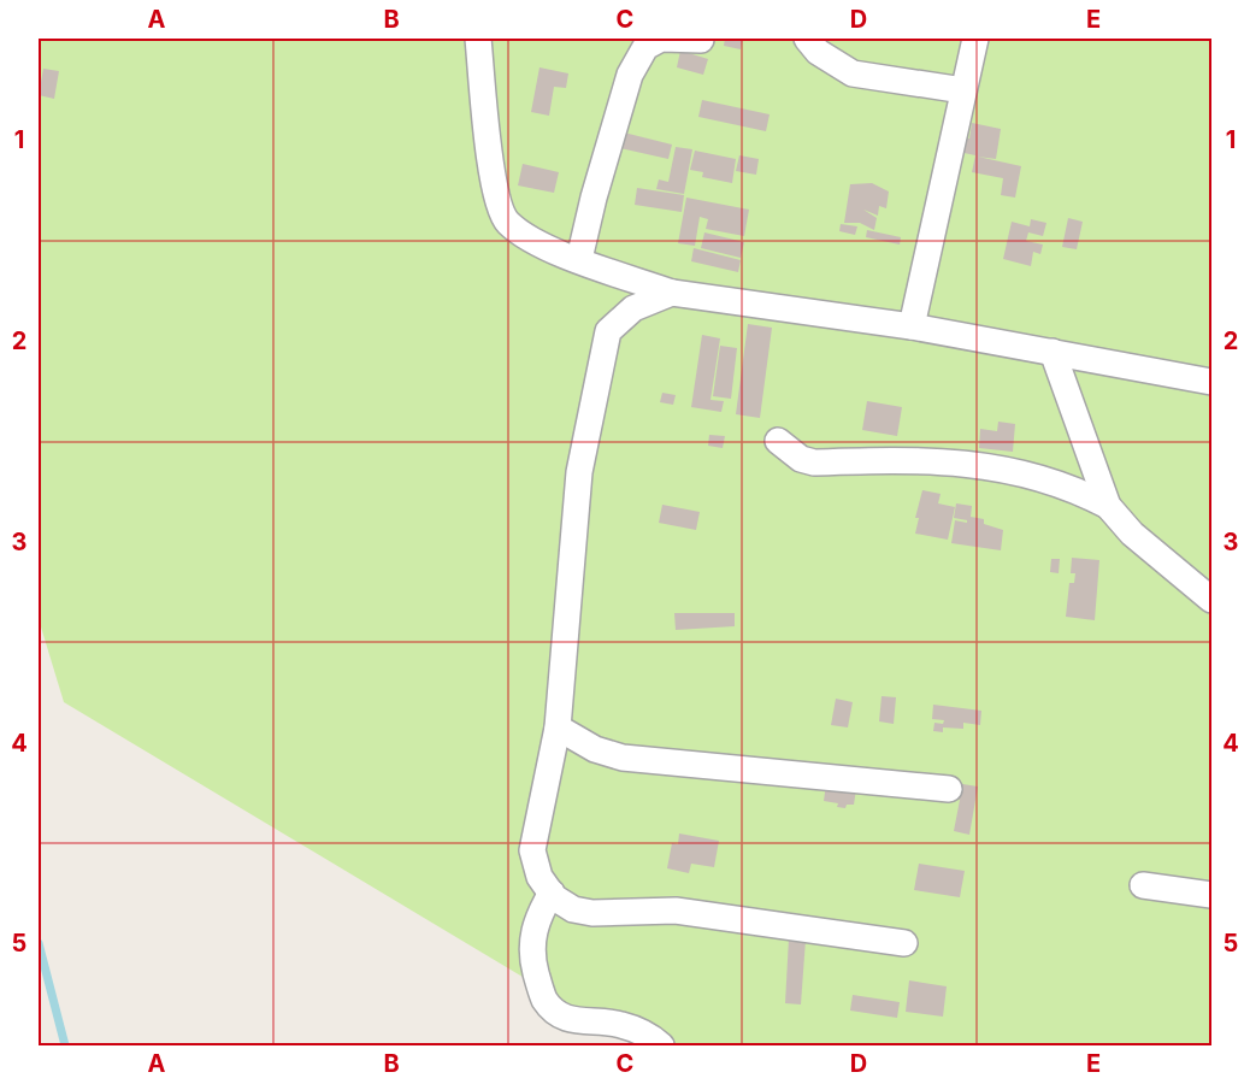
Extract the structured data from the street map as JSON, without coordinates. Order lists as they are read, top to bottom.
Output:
{
  "grid": {
    "columns": [
      "A",
      "B",
      "C",
      "D",
      "E"
    ],
    "rows": [
      "1",
      "2",
      "3",
      "4",
      "5"
    ]
  }
}
